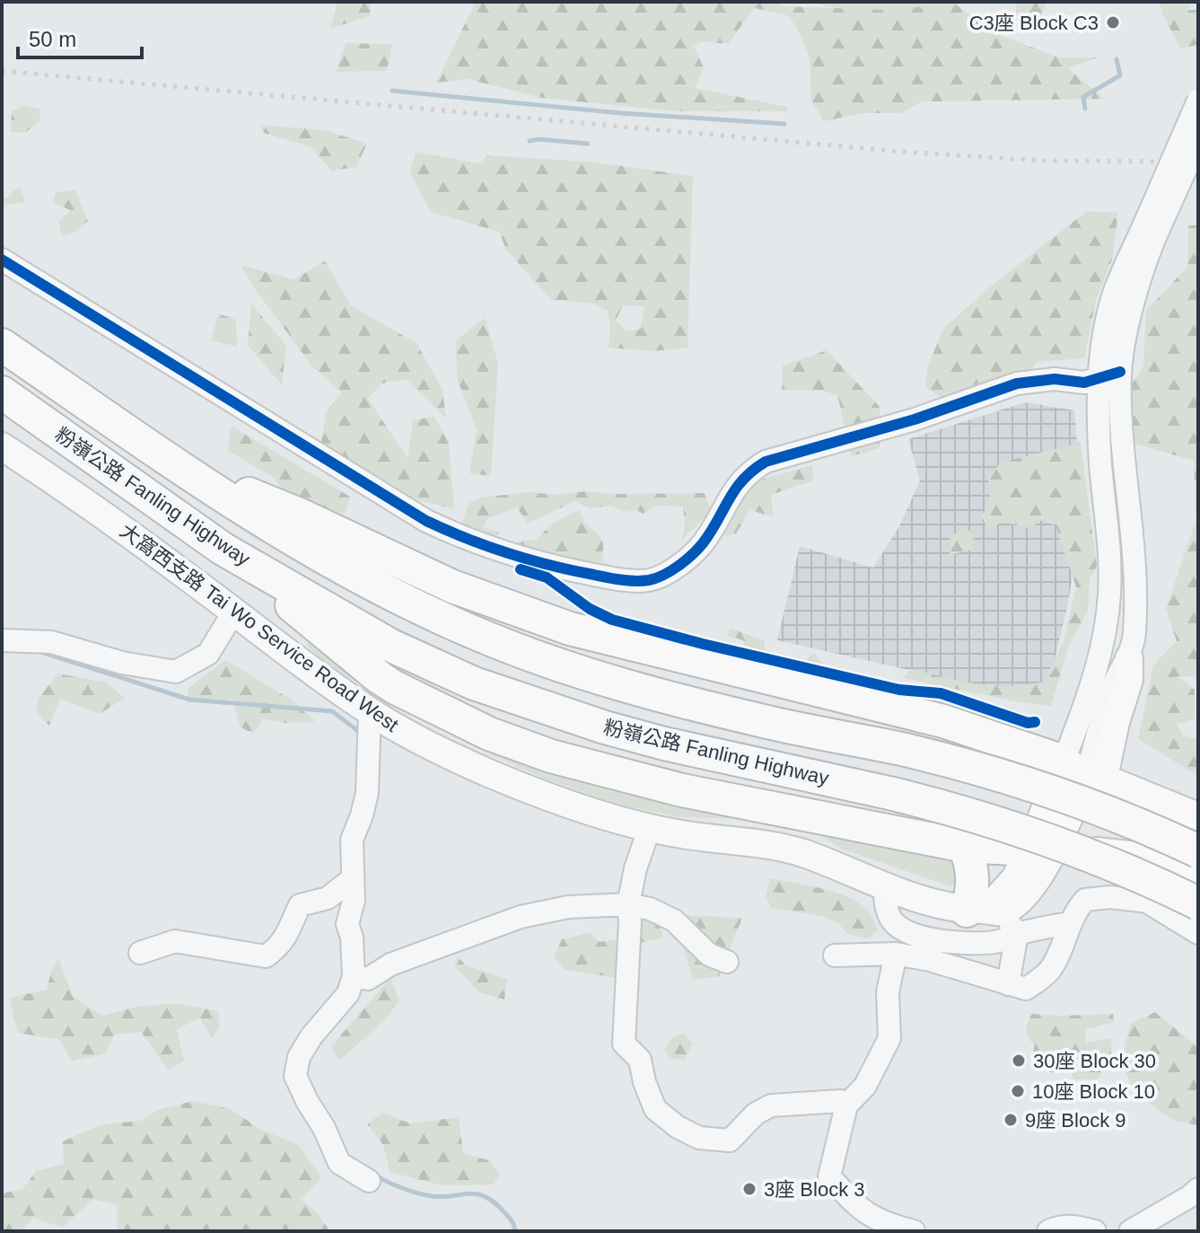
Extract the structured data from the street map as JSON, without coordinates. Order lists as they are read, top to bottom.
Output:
{
  "streets": {
    "highway": ["粉嶺公路 Fanling Highway"],
    "main road": ["大窩西支路 Tai Wo Service Road West"]
  },
  "places": [
    "C3座 Block C3",
    "30座 Block 30",
    "10座 Block 10",
    "9座 Block 9",
    "3座 Block 3"
  ],
  "scale_bar": "50 m"
}
